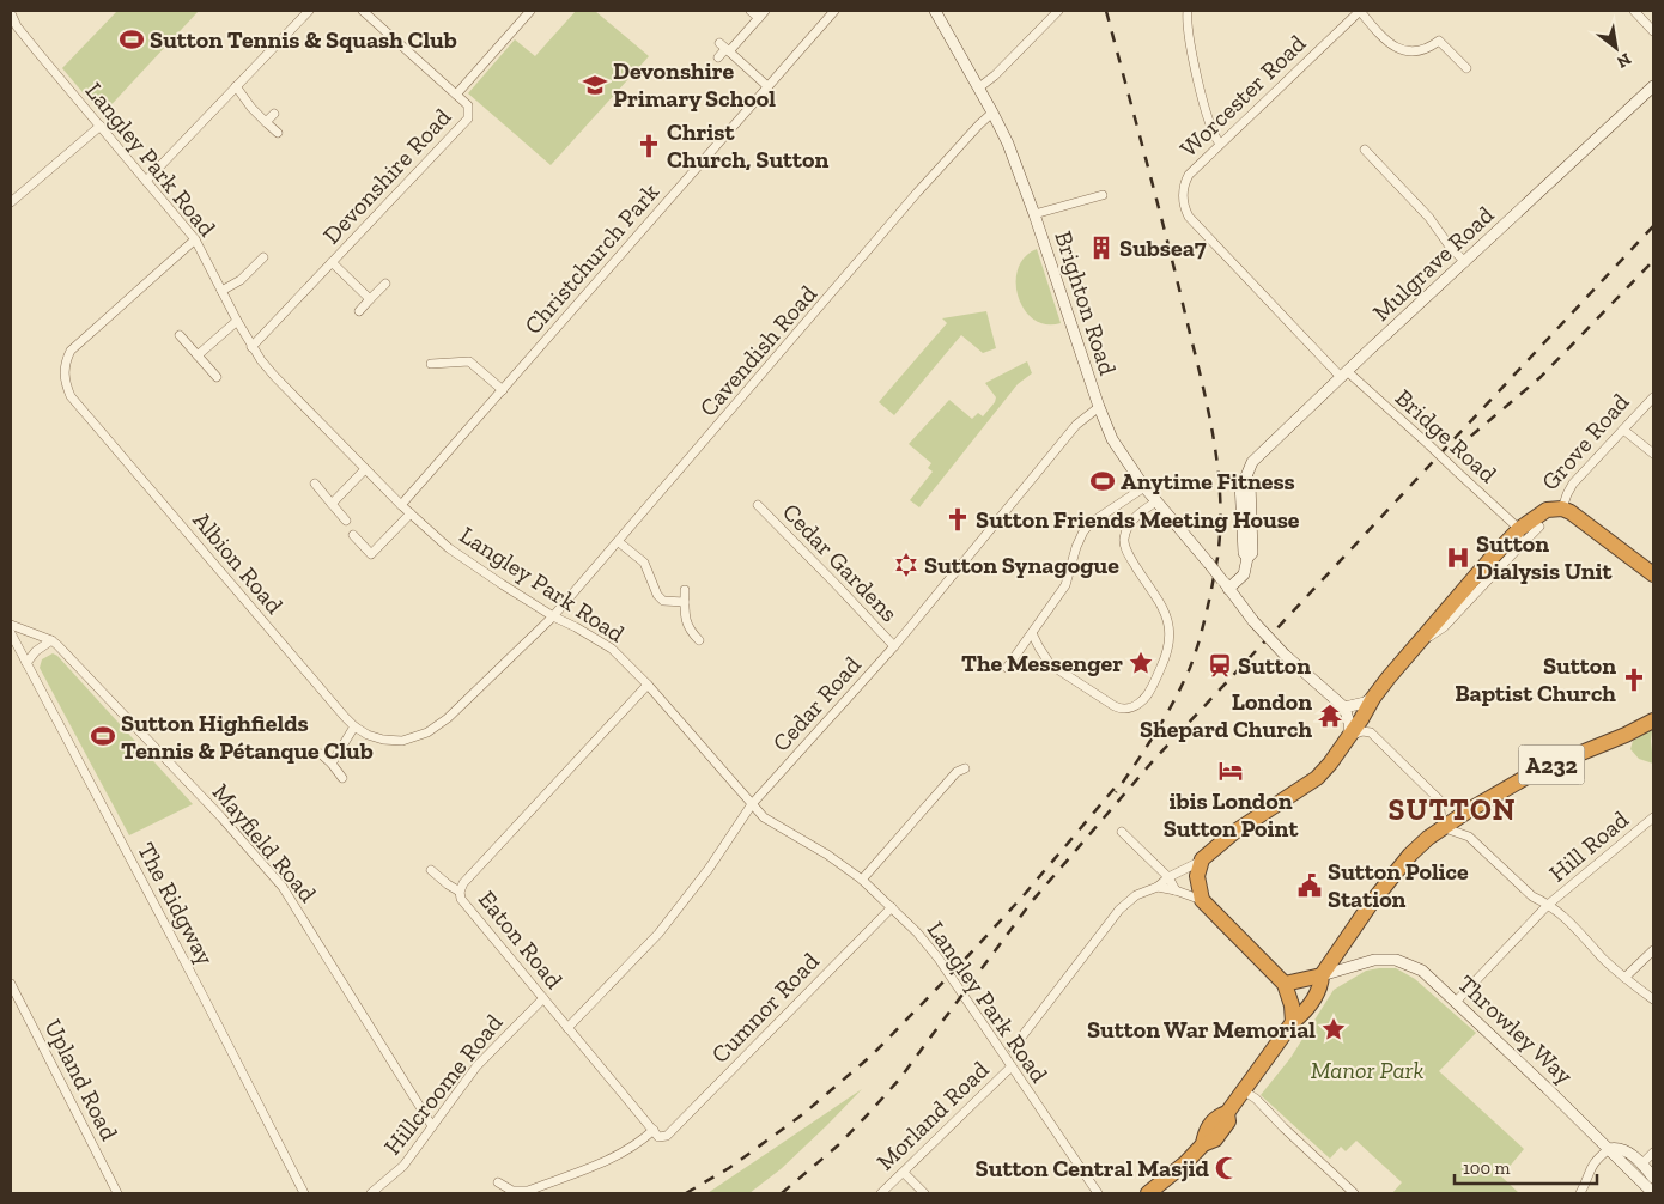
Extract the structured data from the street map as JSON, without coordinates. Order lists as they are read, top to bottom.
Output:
{
  "streets": {
    "highway": ["Grove Road", "A232"],
    "main road": ["Mulgrave Road", "Brighton Road", "Throwley Way"],
    "street": [
      "Worcester Road",
      "Langley Park Road",
      "Devonshire Road",
      "Christchurch Park",
      "Cavendish Road",
      "Bridge Road",
      "Albion Road",
      "Cedar Gardens",
      "Cedar Road",
      "Mayfield Road",
      "Hill Road",
      "The Ridgway",
      "Eaton Road",
      "Cumnor Road",
      "Upland Road",
      "Hillcroome Road",
      "Morland Road"
    ]
  },
  "crossings": [
    ["Worcester Road", "Mulgrave Road"],
    ["Worcester Road", "Bridge Road"],
    ["Langley Park Road", "Devonshire Road"],
    ["Langley Park Road", "Christchurch Park"],
    ["Langley Park Road", "Cavendish Road"],
    ["Langley Park Road", "Albion Road"],
    ["Langley Park Road", "Cedar Road"],
    ["Langley Park Road", "Eaton Road"],
    ["Langley Park Road", "Cumnor Road"],
    ["Langley Park Road", "Morland Road"],
    ["Mulgrave Road", "Brighton Road"],
    ["Mulgrave Road", "Bridge Road"],
    ["Brighton Road", "Cavendish Road"],
    ["Brighton Road", "Cedar Road"],
    ["Cavendish Road", "Albion Road"],
    ["Bridge Road", "Grove Road"],
    ["Cedar Gardens", "Cedar Road"],
    ["Cedar Road", "Eaton Road"],
    ["A232", "Throwley Way"],
    ["Mayfield Road", "Hillcroome Road"],
    ["Hill Road", "Throwley Way"],
    ["Eaton Road", "Cumnor Road"],
    ["Eaton Road", "Hillcroome Road"]
  ],
  "districts": ["SUTTON"],
  "parks": ["Manor Park"],
  "places": {
    "sports": ["Sutton Tennis & Squash Club", "Anytime Fitness", "Sutton Highfields Tennis & Pétanque Club"],
    "school or university": ["Devonshire Primary School"],
    "church": ["Christ Church, Sutton", "Sutton Friends Meeting House", "Sutton Baptist Church"],
    "building": ["Subsea7"],
    "hospital": ["Sutton Dialysis Unit"],
    "synagogue": ["Sutton Synagogue"],
    "place": ["The Messenger", "Sutton War Memorial"],
    "station": ["Sutton"],
    "temple": ["London Shepard Church"],
    "hotel": ["ibis London Sutton Point"],
    "public building": ["Sutton Police Station"],
    "mosque": ["Sutton Central Masjid"]
  },
  "scale_bar": "100 m",
  "north": "bottom right"
}
